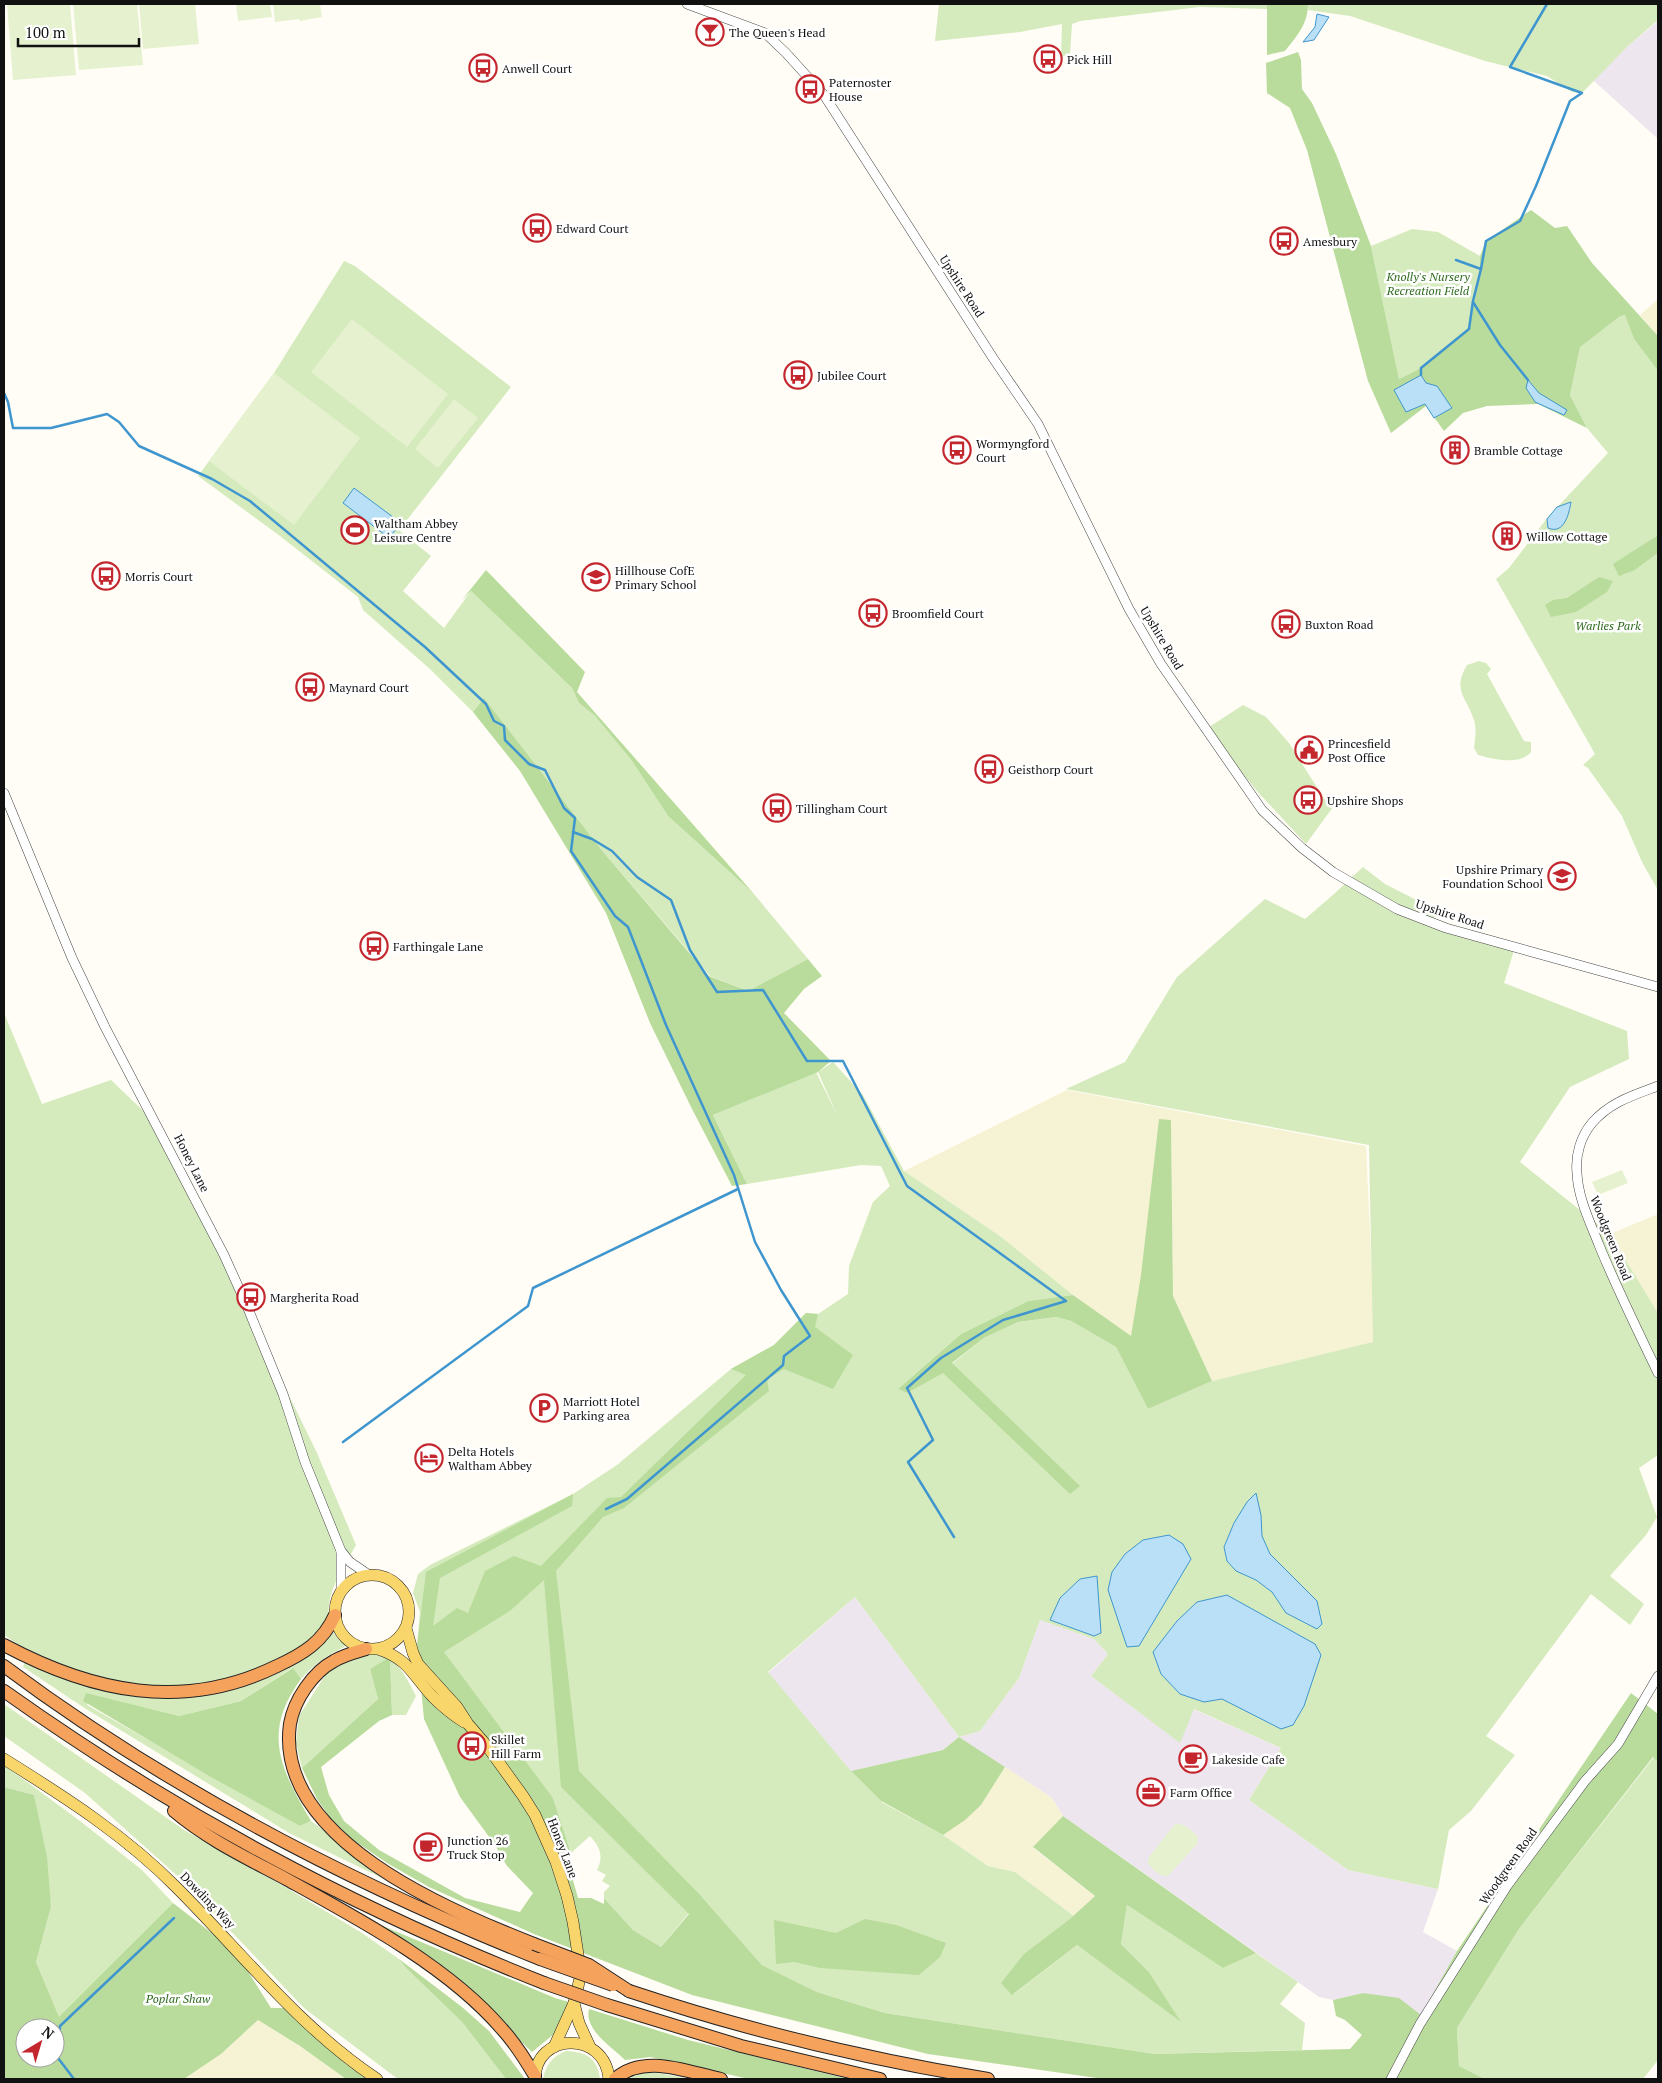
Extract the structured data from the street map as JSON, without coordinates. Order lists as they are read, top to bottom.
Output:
{
  "streets": {
    "main road": ["Honey Lane", "Dowding Way"],
    "street": ["Upshire Road", "Woodgreen Road"]
  },
  "parks": ["Knolly's Nursery Recreation Field", "Warlies Park", "Poplar Shaw"],
  "places": {
    "bar": ["The Queen's Head"],
    "bus stop": [
      "Pick Hill",
      "Anwell Court",
      "Paternoster House",
      "Edward Court",
      "Amesbury",
      "Jubilee Court",
      "Wormyngford Court",
      "Morris Court",
      "Broomfield Court",
      "Buxton Road",
      "Maynard Court",
      "Geisthorp Court",
      "Upshire Shops",
      "Tillingham Court",
      "Farthingale Lane",
      "Margherita Road",
      "Skillet Hill Farm"
    ],
    "building": ["Bramble Cottage", "Willow Cottage"],
    "sports": ["Waltham Abbey Leisure Centre"],
    "school or university": ["Hillhouse CofE Primary School", "Upshire Primary Foundation School"],
    "public building": ["Princesfield Post Office"],
    "parking": ["Marriott Hotel Parking area"],
    "hotel": ["Delta Hotels Waltham Abbey"],
    "cafe": ["Lakeside Cafe", "Junction 26 Truck Stop"],
    "office": ["Farm Office"]
  },
  "scale_bar": "100 m",
  "north": "top right"
}
